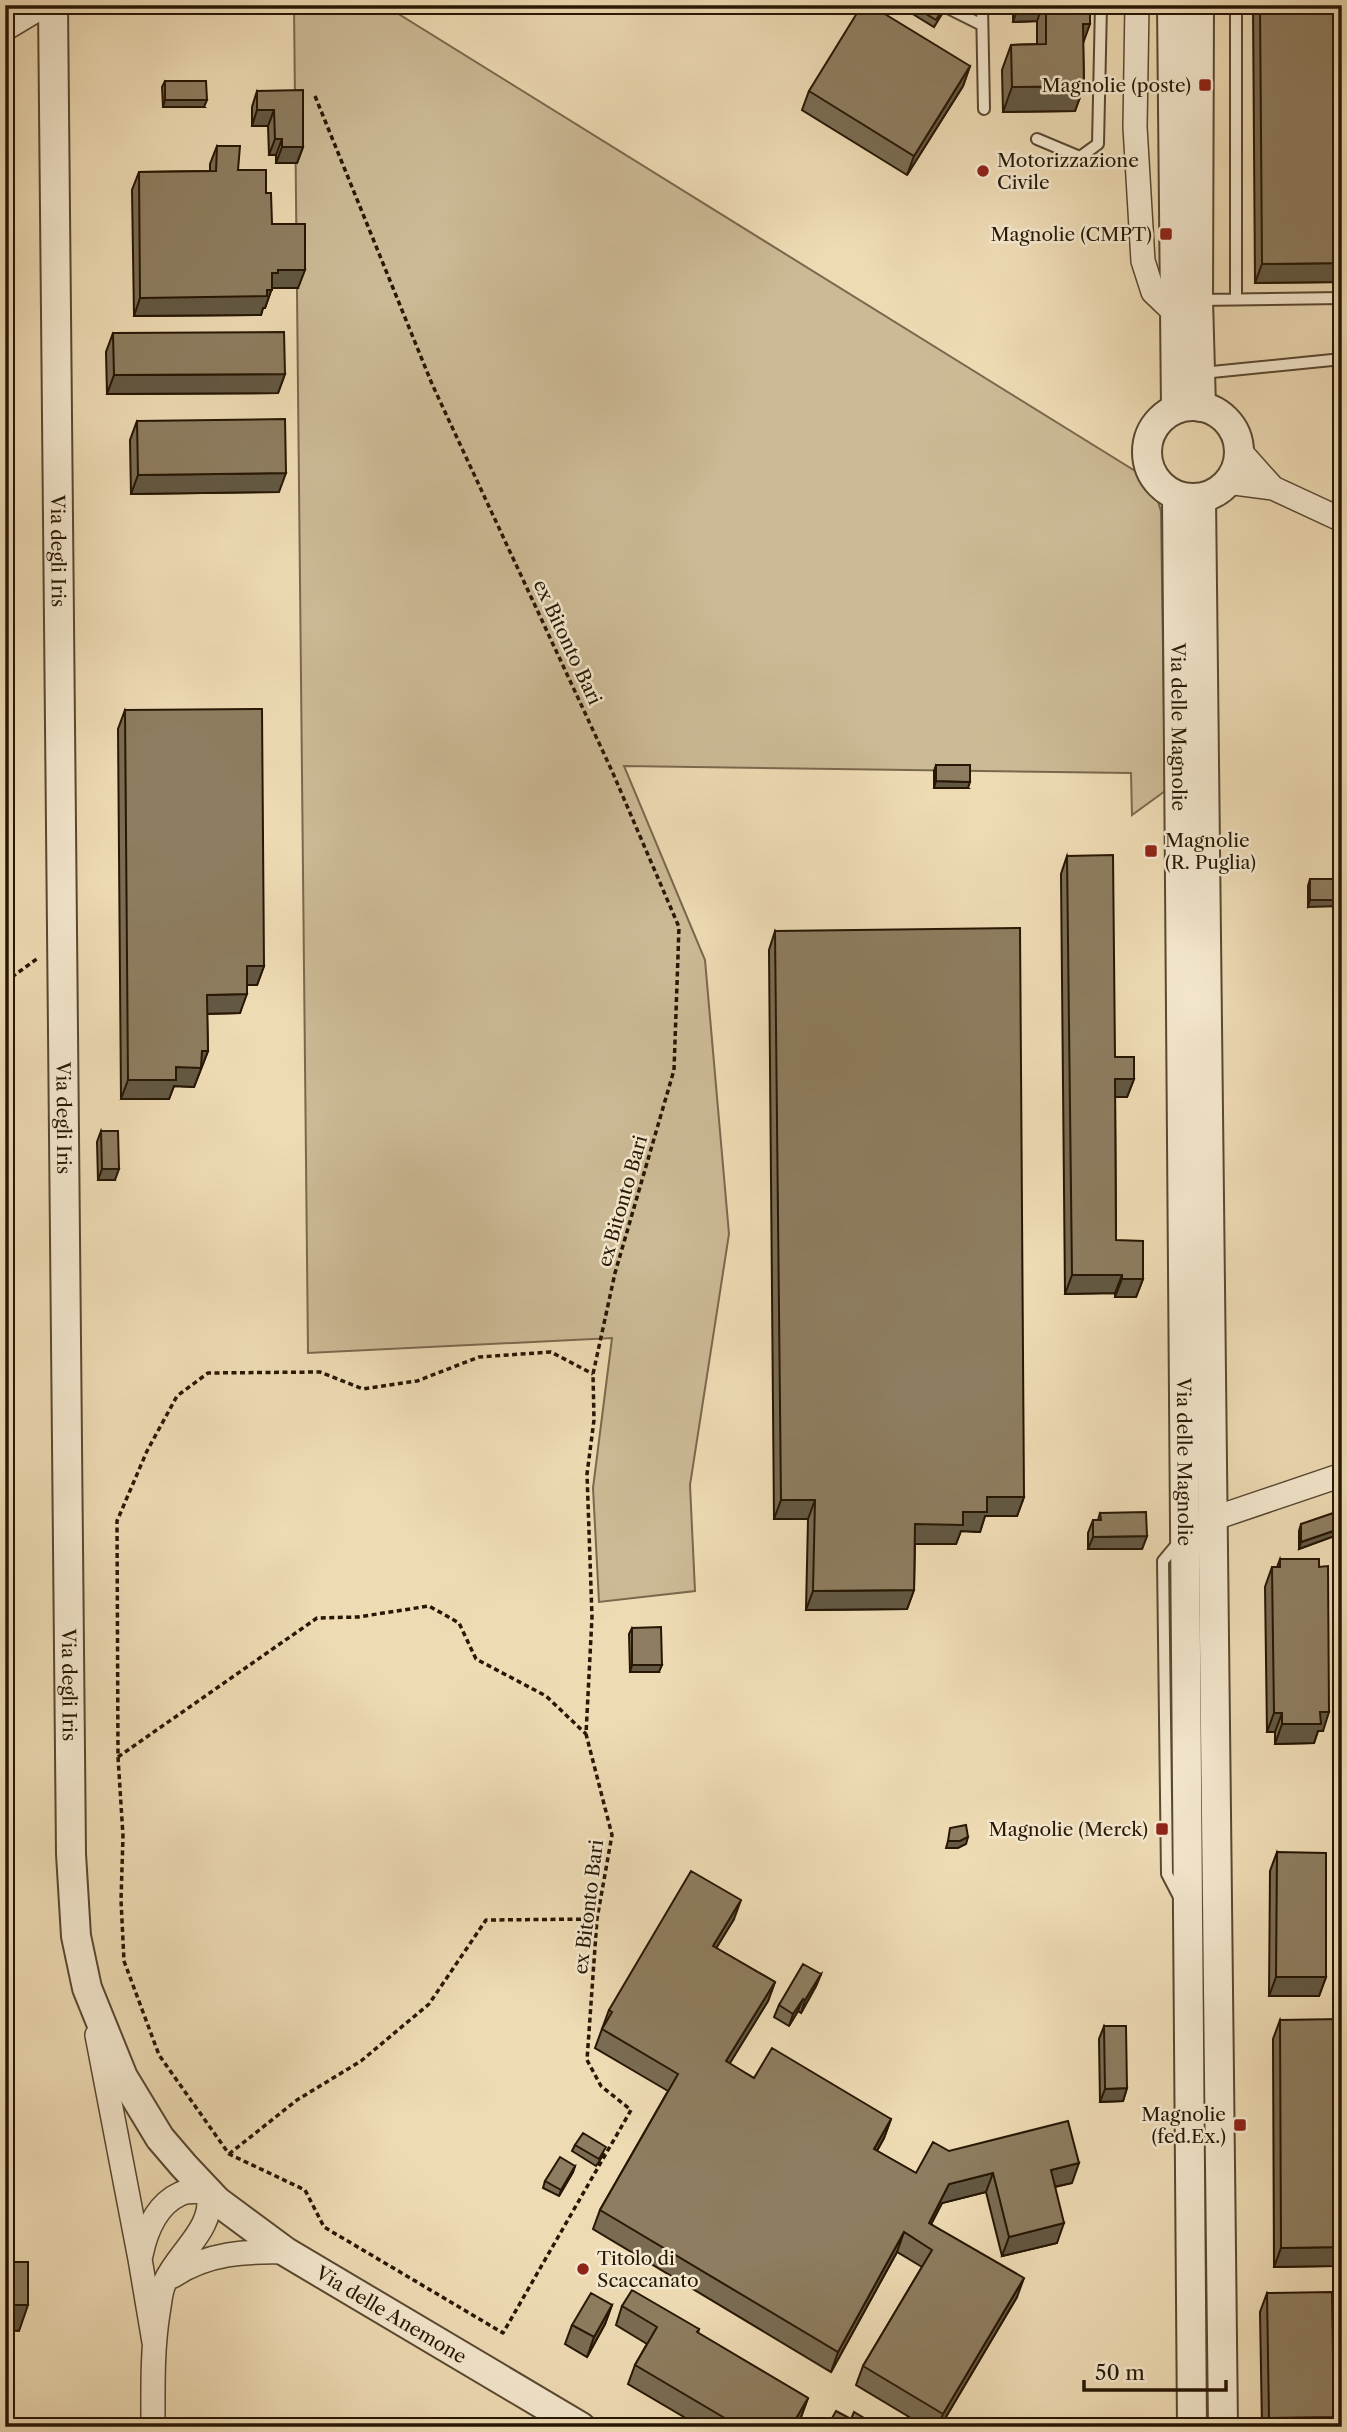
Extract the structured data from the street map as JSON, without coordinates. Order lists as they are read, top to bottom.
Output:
{
  "streets": {
    "street": ["Via degli Iris", "Via delle Magnolie", "Via delle Anemone"],
    "path": ["ex Bitonto Bari"]
  },
  "crossings": [
    ["Via degli Iris", "Via delle Anemone"]
  ],
  "places": {
    "transit": [
      "Magnolie (poste)",
      "Magnolie (CMPT)",
      "Magnolie (R. Puglia)",
      "Magnolie (Merck)",
      "Magnolie (fed.Ex.)"
    ],
    "other": ["Motorizzazione Civile", "Titolo di Scaccanato"]
  },
  "scale_bar": "50 m"
}
